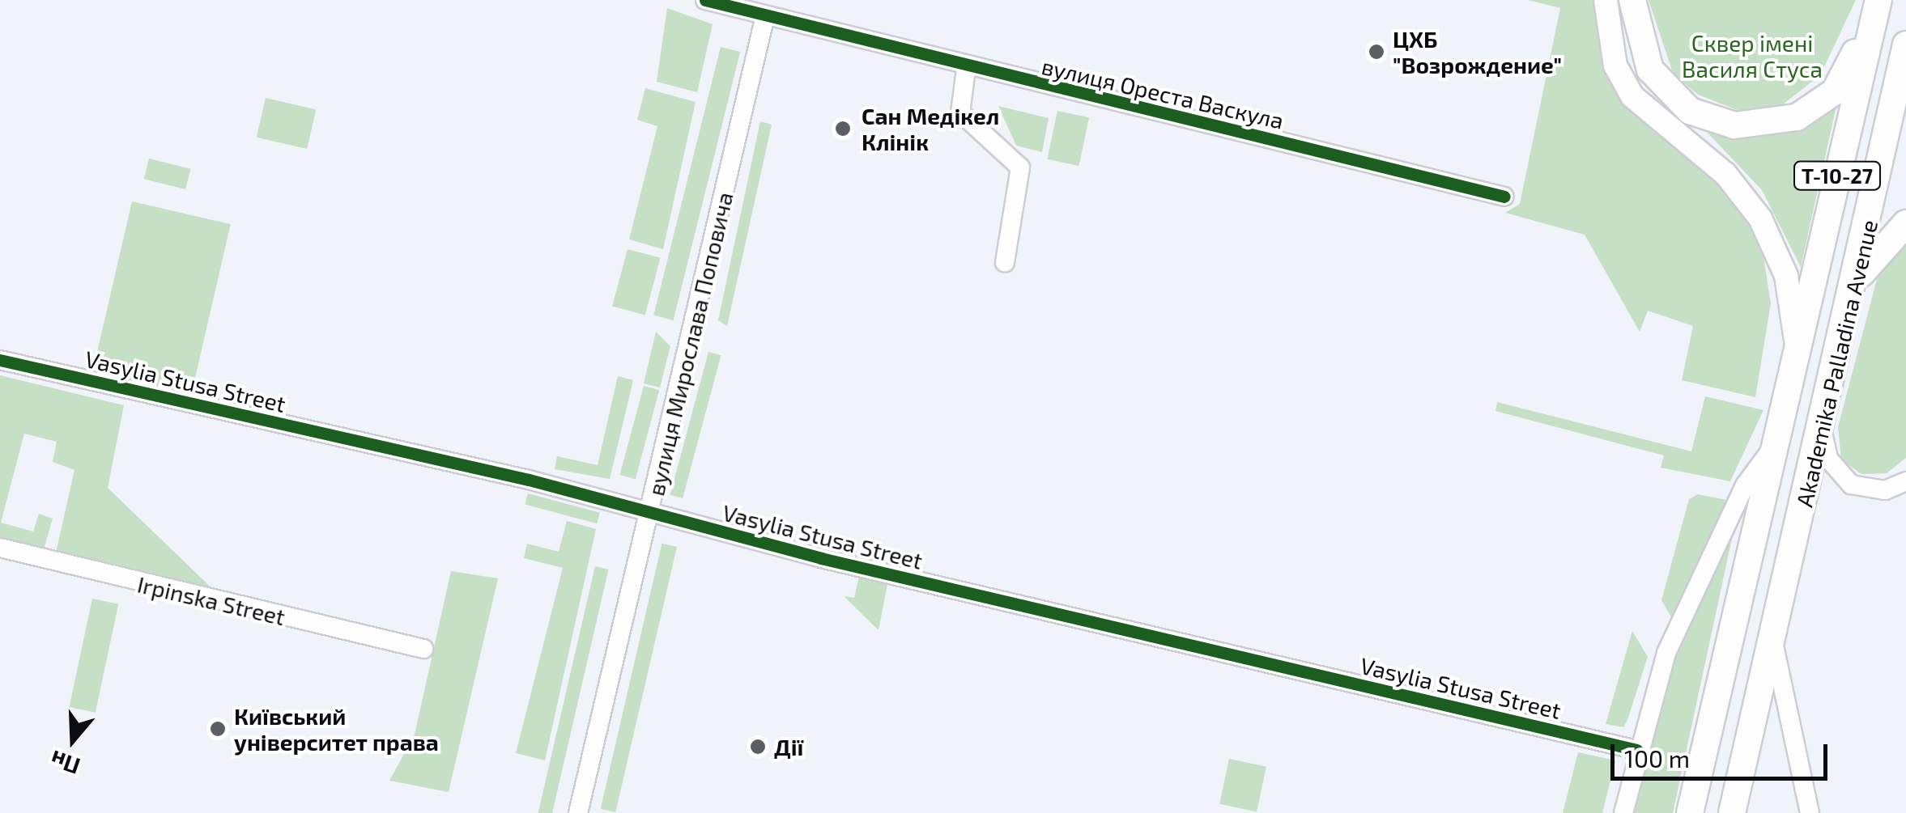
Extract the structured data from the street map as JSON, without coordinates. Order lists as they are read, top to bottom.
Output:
{
  "streets": {
    "highway": ["Т-10-27", "Akademika Palladina Avenue"],
    "street": [
      "вулиця Ореста Васкула",
      "вулиця Мирослава Поповича",
      "Vasylia Stusa Street",
      "Irpinska Street"
    ]
  },
  "crossings": [
    ["вулиця Ореста Васкула", "вулиця Мирослава Поповича"],
    ["вулиця Мирослава Поповича", "Vasylia Stusa Street"],
    ["Akademika Palladina Avenue", "Vasylia Stusa Street"]
  ],
  "parks": ["Сквер імені Василя Стуса"],
  "places": [
    "ЦХБ \"Возрождение\"",
    "Сан Медікел Клінік",
    "Київський університет права",
    "Дії"
  ],
  "scale_bar": "100 m",
  "north": "bottom"
}
